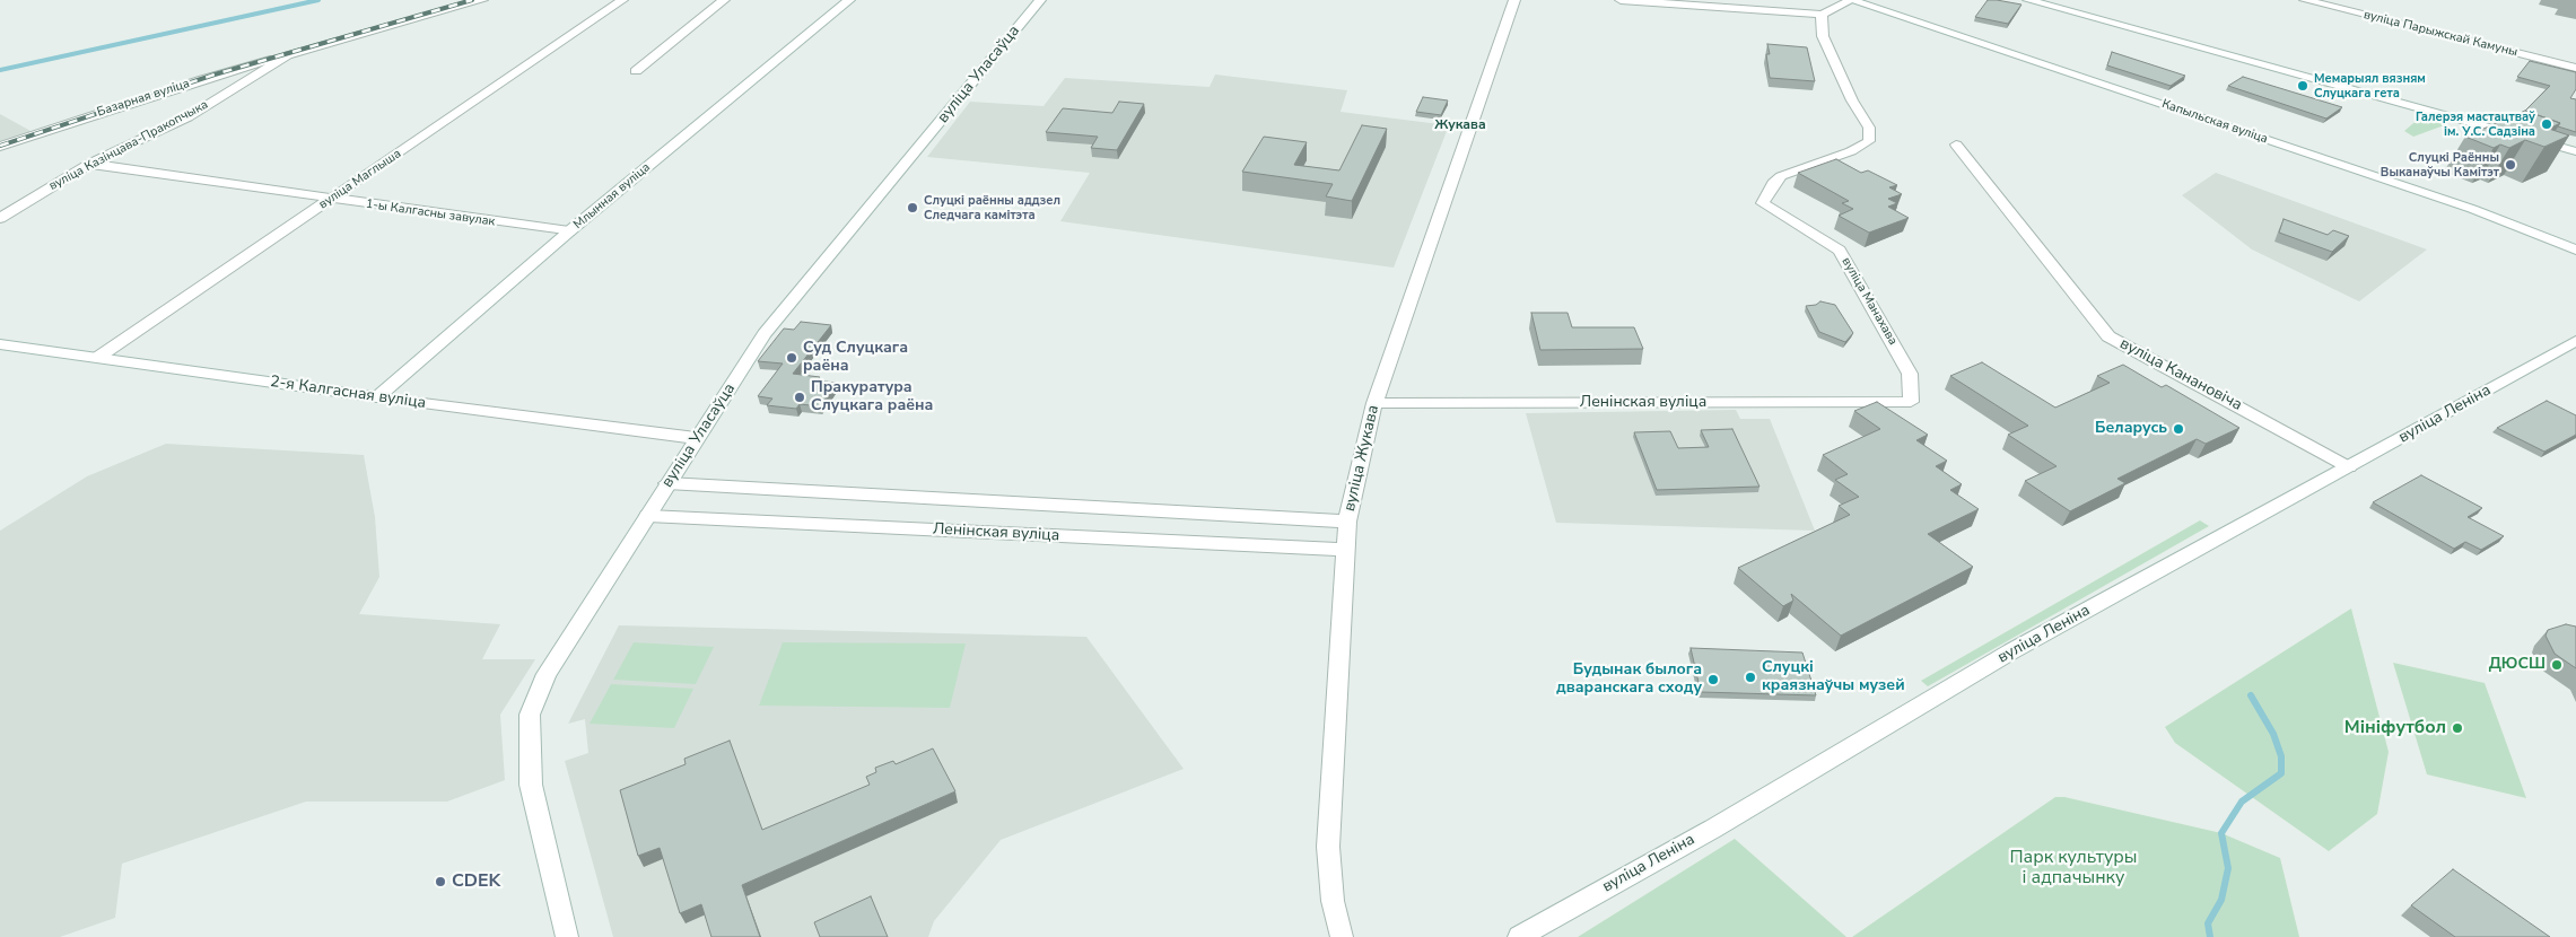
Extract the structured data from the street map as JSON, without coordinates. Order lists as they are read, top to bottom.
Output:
{
  "streets": {
    "street": [
      "вуліца Парыжскай Камуны",
      "вуліца Уласаўца",
      "Базарная вуліца",
      "Капыльская вуліца",
      "вуліца Казінцава-Пракопчыка",
      "вуліца Маглыша",
      "Млынная вуліца",
      "1-ы Калгасны завулак",
      "вуліца Манахава",
      "вуліца Канановіча",
      "2-я Калгасная вуліца",
      "Ленінская вуліца",
      "вуліца Леніна",
      "вуліца Жукава"
    ]
  },
  "crossings": [
    ["вуліца Уласаўца", "2-я Калгасная вуліца"],
    ["вуліца Уласаўца", "Ленінская вуліца"],
    ["Базарная вуліца", "вуліца Казінцава-Пракопчыка"],
    ["вуліца Казінцава-Пракопчыка", "1-ы Калгасны завулак"],
    ["вуліца Маглыша", "1-ы Калгасны завулак"],
    ["вуліца Маглыша", "2-я Калгасная вуліца"],
    ["Млынная вуліца", "1-ы Калгасны завулак"],
    ["Млынная вуліца", "2-я Калгасная вуліца"],
    ["вуліца Манахава", "Ленінская вуліца"],
    ["вуліца Канановіча", "вуліца Леніна"],
    ["Ленінская вуліца", "вуліца Жукава"]
  ],
  "districts": ["Жукава"],
  "parks": ["Парк культуры і адпачынку"],
  "places": [
    "Мемарыял вязням Слуцкага гета",
    "Галерэя мастацтваў ім. У.С. Садзіна",
    "Слуцкі Раённы Выканаўчы Камітэт",
    "Слуцкі раённы аддзел Следчага камітэта",
    "Суд Слуцкага раёна",
    "Пракуратура Слуцкага раёна",
    "Беларусь",
    "ДЮСШ",
    "Слуцкі краязнаўчы музей",
    "Будынак былога дваранскага сходу",
    "Мініфутбол",
    "CDEK"
  ]
}
